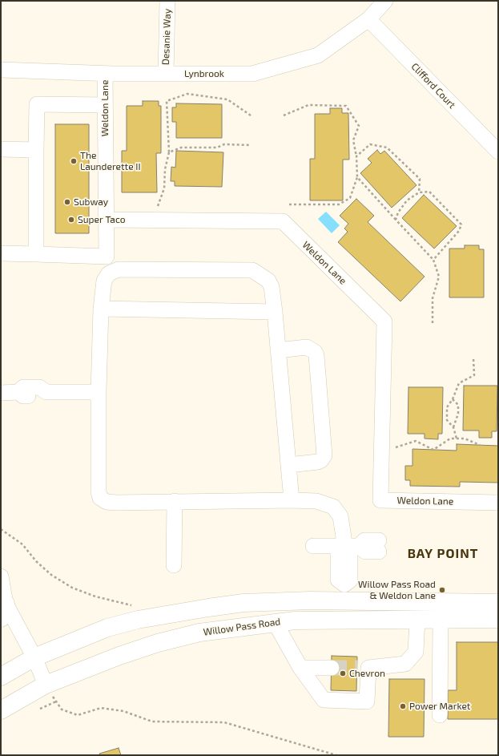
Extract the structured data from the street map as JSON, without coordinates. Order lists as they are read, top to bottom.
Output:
{
  "streets": {
    "main road": ["Willow Pass Road"],
    "street": [
      "Desanie Way",
      "Lynbrook",
      "Clifford Court",
      "Weldon Lane"
    ]
  },
  "crossings": [
    ["Desanie Way", "Lynbrook"],
    ["Lynbrook", "Clifford Court"],
    ["Lynbrook", "Weldon Lane"]
  ],
  "districts": ["BAY POINT"],
  "places": [
    "The Launderette II",
    "Subway",
    "Super Taco",
    "Willow Pass Road & Weldon Lane",
    "Chevron",
    "Power Market"
  ]
}
